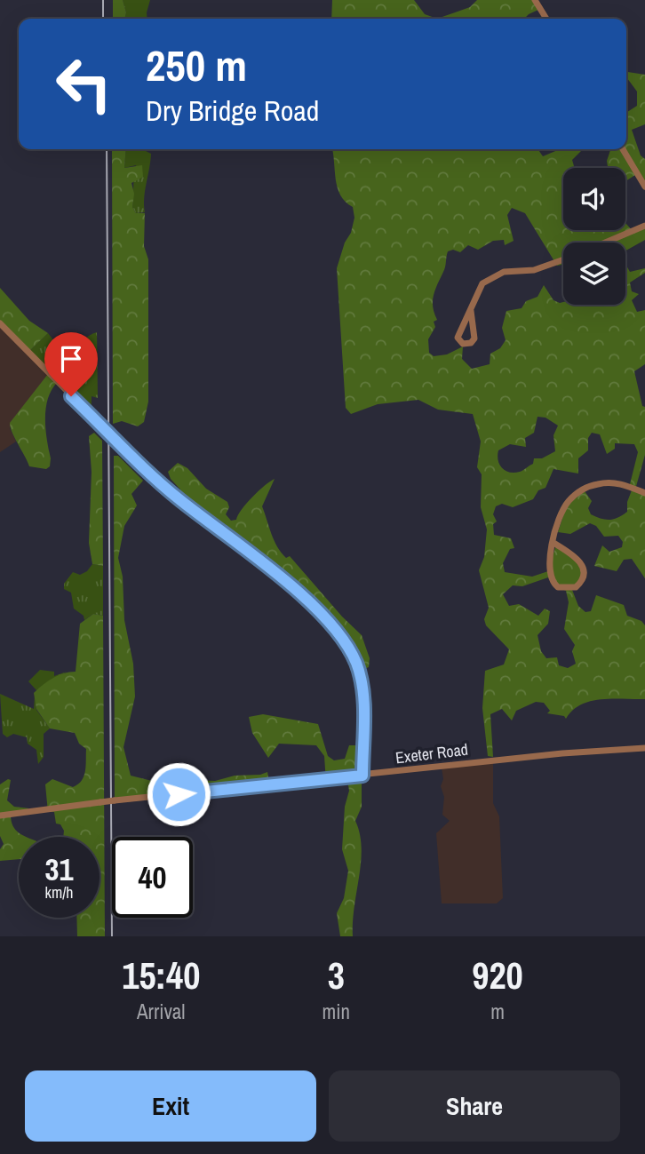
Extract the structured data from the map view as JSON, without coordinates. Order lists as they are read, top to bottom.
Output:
{
  "streets": {
    "street": ["Exeter Road"]
  },
  "page": {
    "turn": ["250 m", "Dry Bridge Road"],
    "speed": "31 km/h",
    "limit": "40",
    "eta": [
      "15:40",
      "Arrival",
      "3",
      "min",
      "920",
      "m"
    ],
    "buttons": ["Exit", "Share"]
  }
}
